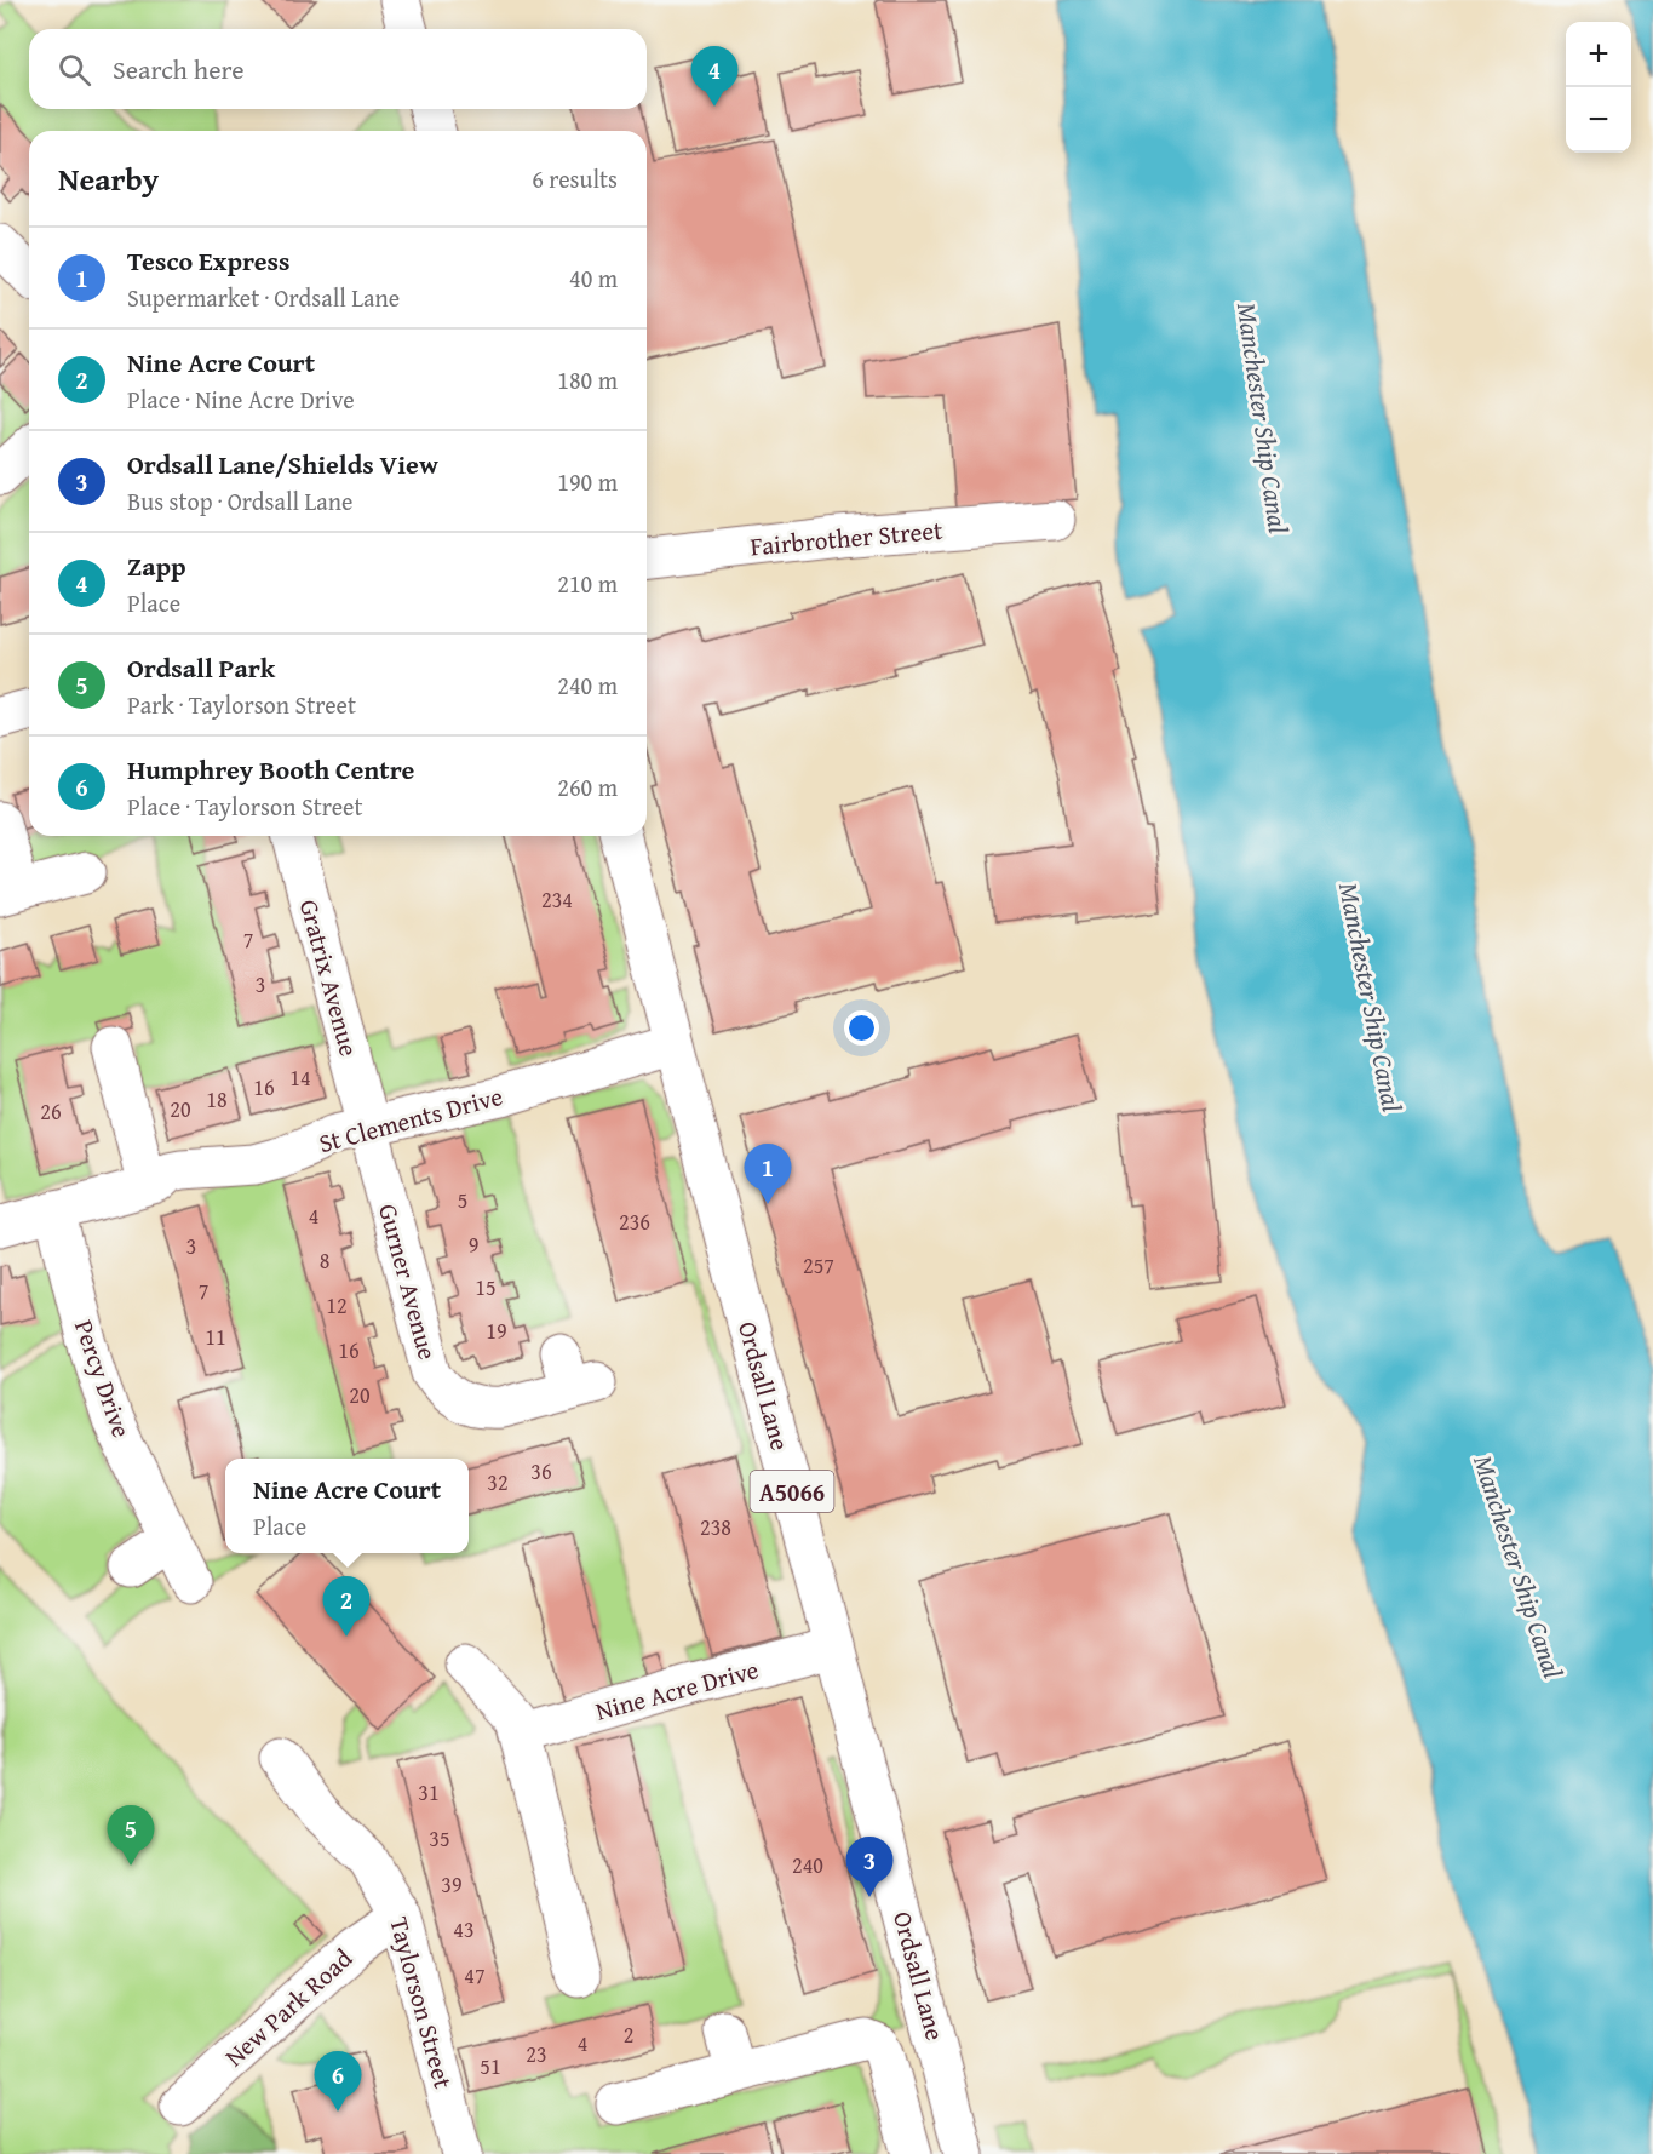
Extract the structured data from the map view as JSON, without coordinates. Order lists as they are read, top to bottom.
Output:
{
  "streets": {
    "street": [
      "Fairbrother Street",
      "Gratrix Avenue",
      "St Clements Drive",
      "Gurner Avenue",
      "Percy Drive",
      "Ordsall Lane",
      "A5066",
      "Nine Acre Drive",
      "Taylorson Street",
      "New Park Road"
    ]
  },
  "crossings": [
    ["Gratrix Avenue", "St Clements Drive"],
    ["Gratrix Avenue", "Gurner Avenue"],
    ["St Clements Drive", "Gurner Avenue"],
    ["St Clements Drive", "Percy Drive"],
    ["St Clements Drive", "Ordsall Lane"],
    ["Ordsall Lane", "Nine Acre Drive"],
    ["Taylorson Street", "New Park Road"]
  ],
  "water": ["Manchester Ship Canal"],
  "house_numbers": [
    "234",
    "7",
    "3",
    "14",
    "16",
    "18",
    "20",
    "26",
    "5",
    "4",
    "236",
    "9",
    "3",
    "8",
    "257",
    "15",
    "7",
    "12",
    "19",
    "11",
    "16",
    "20",
    "36",
    "32",
    "238",
    "31",
    "35",
    "240",
    "39",
    "43",
    "47",
    "2",
    "4",
    "23",
    "51"
  ],
  "page": {
    "map_buttons": ["+", "−"],
    "search": "Search here",
    "pins": [
      "4",
      "1",
      "2",
      "5",
      "3",
      "6"
    ],
    "heading": ["Nearby", "6 results"],
    "list": [
      {
        "mark": "1",
        "name": "Tesco Express",
        "note": "Supermarket · Ordsall Lane",
        "value": "40 m"
      },
      {
        "mark": "2",
        "name": "Nine Acre Court",
        "note": "Place · Nine Acre Drive",
        "value": "180 m"
      },
      {
        "mark": "3",
        "name": "Ordsall Lane/Shields View",
        "note": "Bus stop · Ordsall Lane",
        "value": "190 m"
      },
      {
        "mark": "4",
        "name": "Zapp",
        "note": "Place",
        "value": "210 m"
      },
      {
        "mark": "5",
        "name": "Ordsall Park",
        "note": "Park · Taylorson Street",
        "value": "240 m"
      },
      {
        "mark": "6",
        "name": "Humphrey Booth Centre",
        "note": "Place · Taylorson Street",
        "value": "260 m"
      }
    ],
    "popup": ["Nine Acre Court", "Place"]
  }
}
